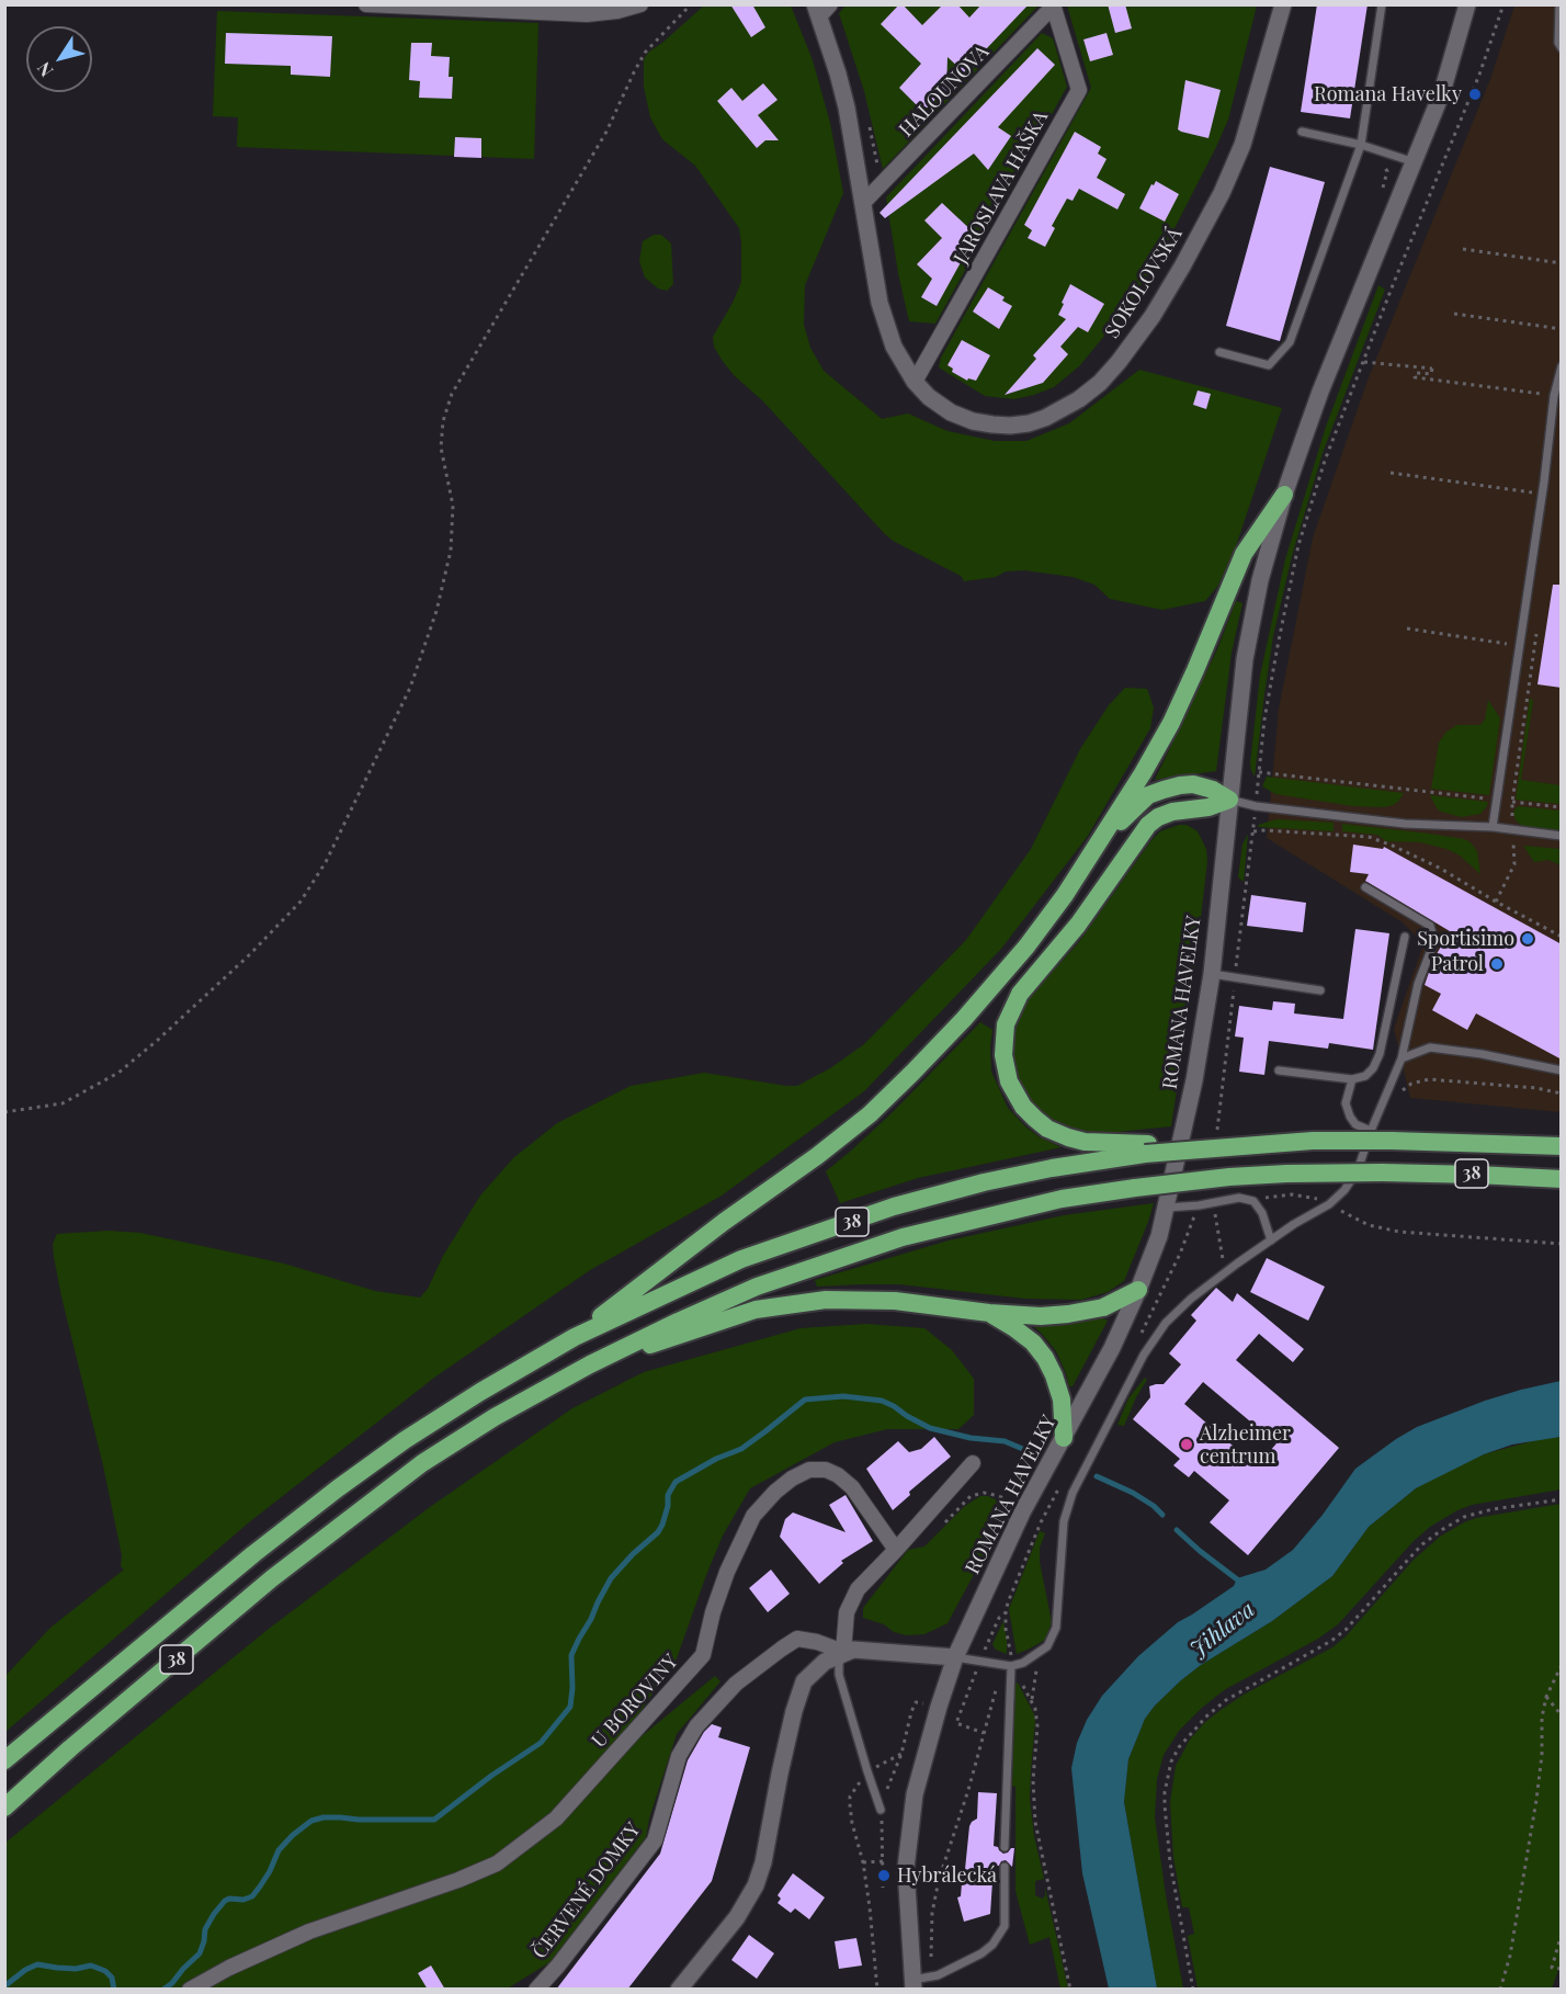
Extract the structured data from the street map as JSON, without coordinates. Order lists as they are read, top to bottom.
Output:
{
  "streets": {
    "highway": ["38"],
    "street": [
      "HALOUNOVA",
      "JAROSLAVA HAŠKA",
      "SOKOLOVSKÁ",
      "ROMANA HAVELKY",
      "U BOROVINY",
      "ČERVENÉ DOMKY"
    ]
  },
  "crossings": [
    ["HALOUNOVA", "JAROSLAVA HAŠKA"],
    ["HALOUNOVA", "SOKOLOVSKÁ"],
    ["JAROSLAVA HAŠKA", "SOKOLOVSKÁ"]
  ],
  "water": ["Jihlava"],
  "places": [
    "Romana Havelky",
    "Sportisimo",
    "Patrol",
    "Alzheimer centrum",
    "Hybrálecká"
  ],
  "north": "bottom left"
}
